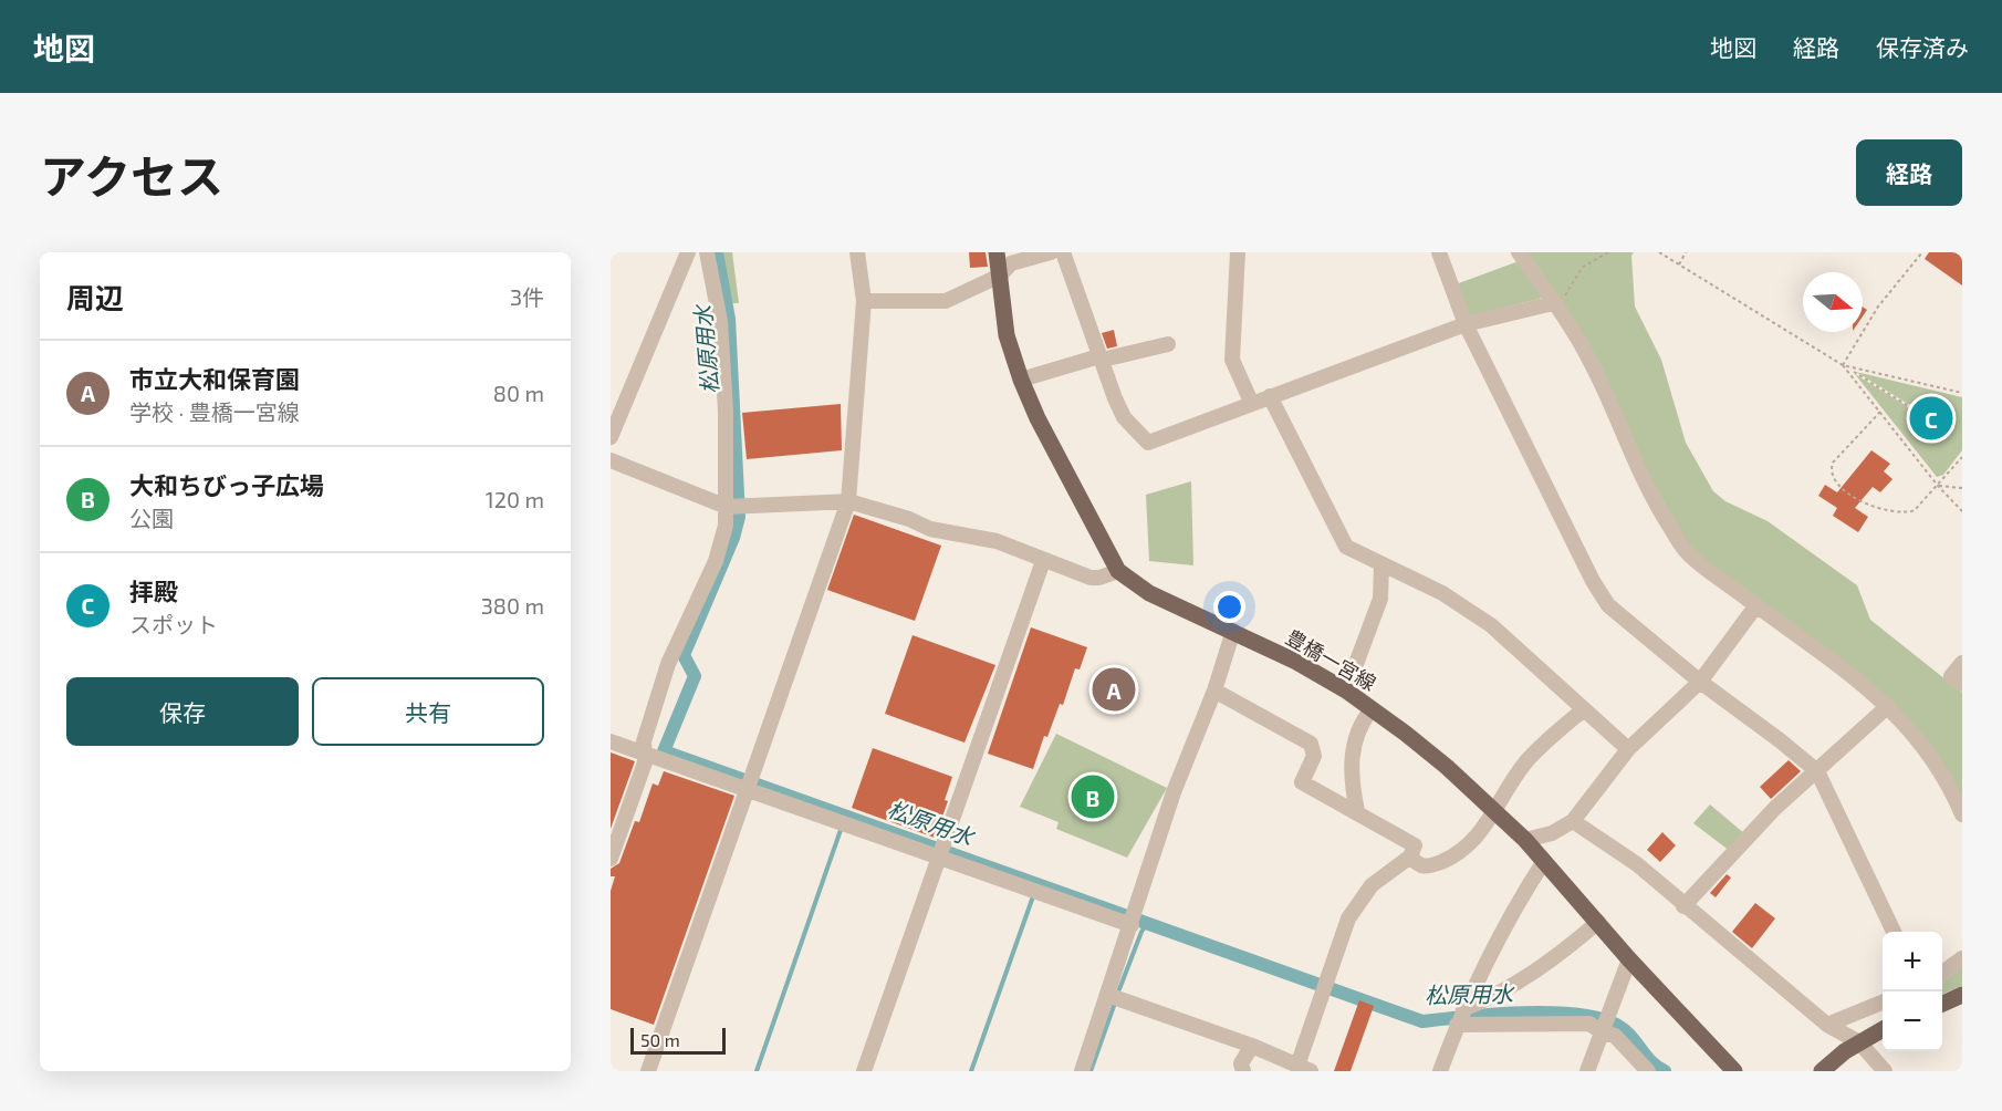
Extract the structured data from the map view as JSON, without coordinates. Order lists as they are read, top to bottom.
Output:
{
  "streets": {
    "main road": ["豊橋一宮線"]
  },
  "water": ["松原用水"],
  "scale_bar": "50 m",
  "north": "right",
  "page": {
    "header": "地図",
    "nav": ["地図", "経路", "保存済み"],
    "title": "アクセス",
    "buttons": [
      "経路",
      ["保存", "共有"]
    ],
    "heading": ["周辺", "3件"],
    "list": [
      {
        "mark": "A",
        "name": "市立大和保育園",
        "note": "学校 · 豊橋一宮線",
        "value": "80 m"
      },
      {
        "mark": "B",
        "name": "大和ちびっ子広場",
        "note": "公園",
        "value": "120 m"
      },
      {
        "mark": "C",
        "name": "拝殿",
        "note": "スポット",
        "value": "380 m"
      }
    ],
    "pins": ["C", "A", "B"],
    "map_buttons": ["+", "−"],
    "scale": "50 m"
  }
}
